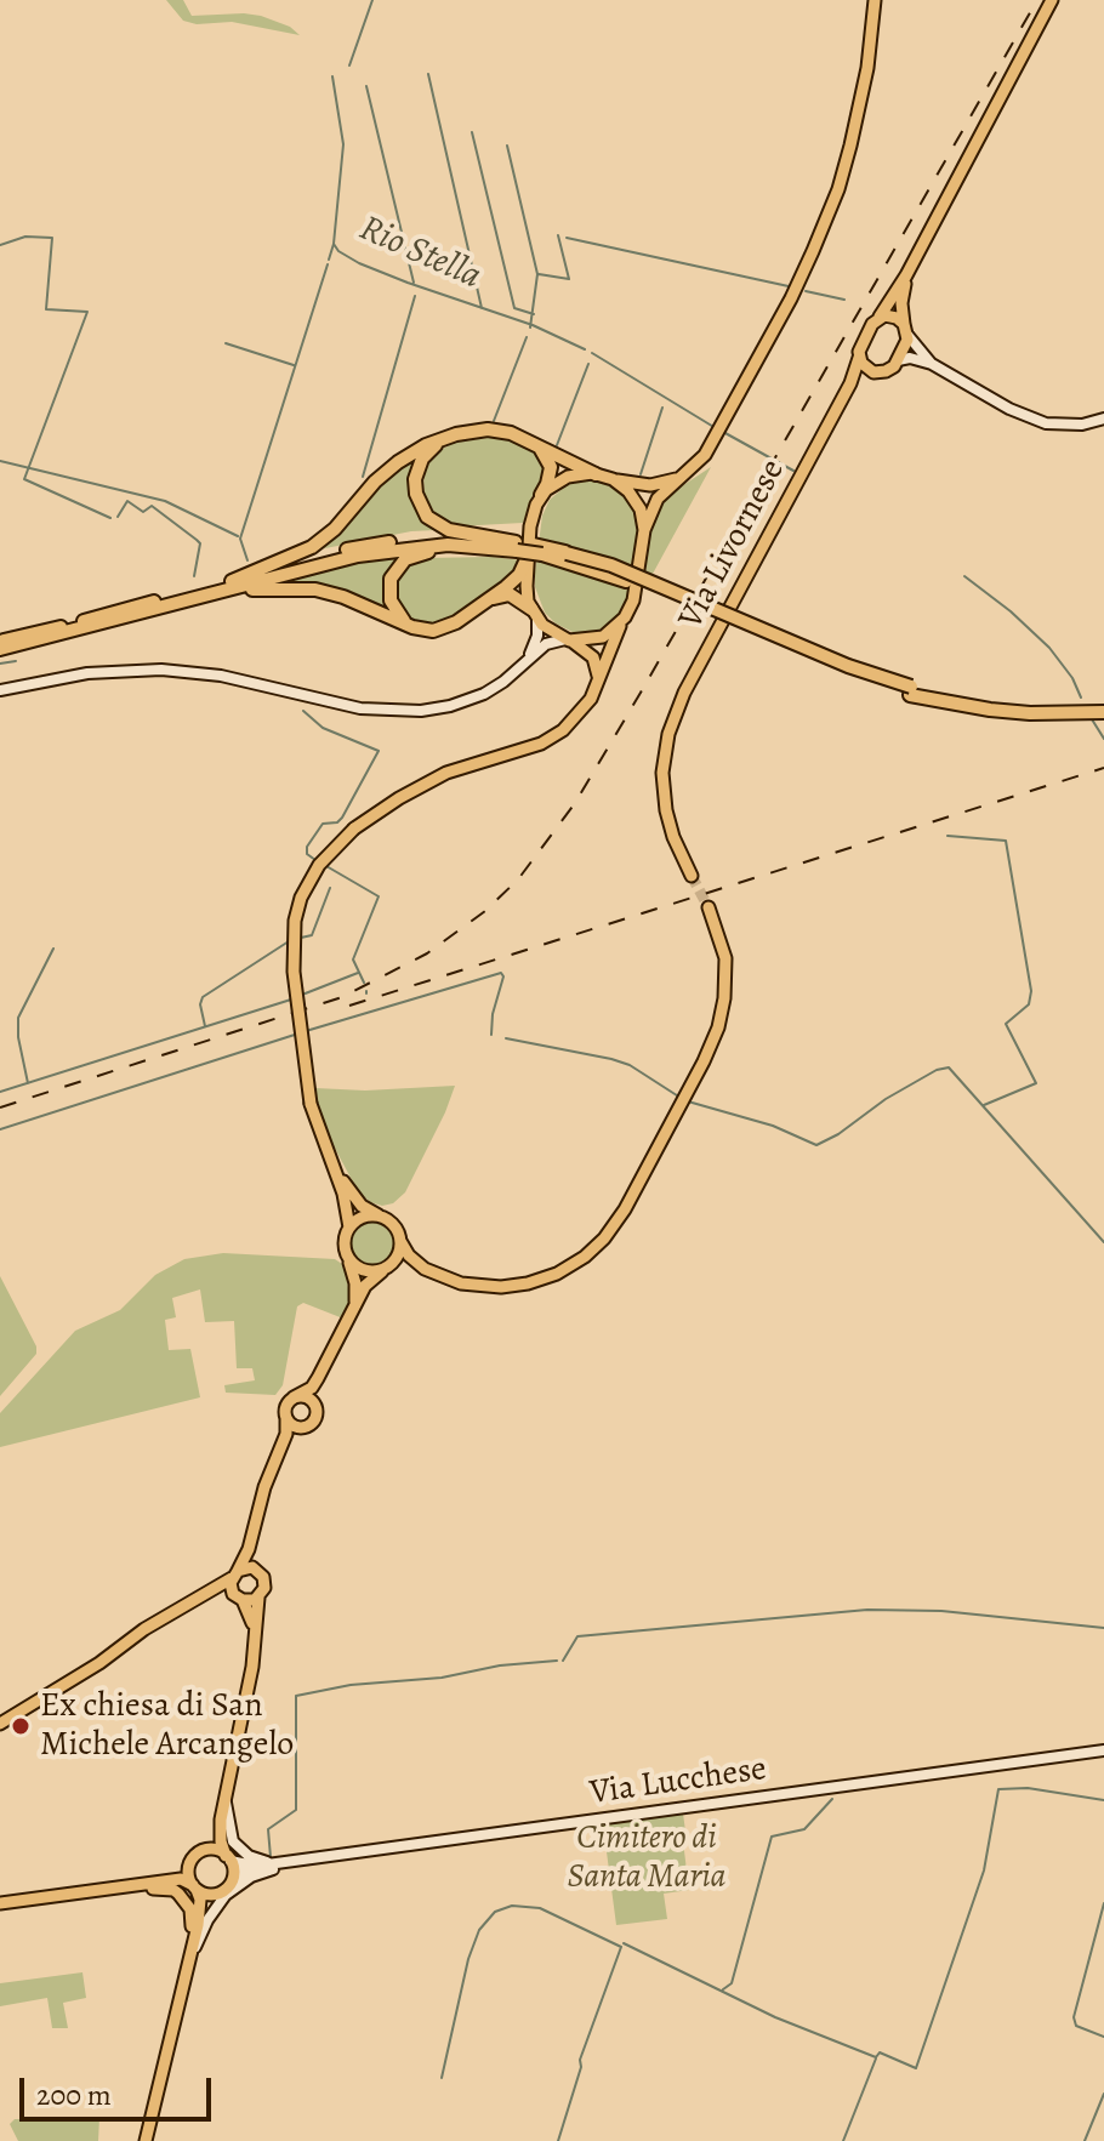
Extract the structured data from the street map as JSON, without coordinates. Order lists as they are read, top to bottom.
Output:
{
  "streets": {
    "main road": ["Via Livornese", "Via Lucchese"]
  },
  "water": ["Rio Stella"],
  "parks": ["Cimitero di Santa Maria"],
  "places": ["Ex chiesa di San Michele Arcangelo"],
  "scale_bar": "200 m"
}
